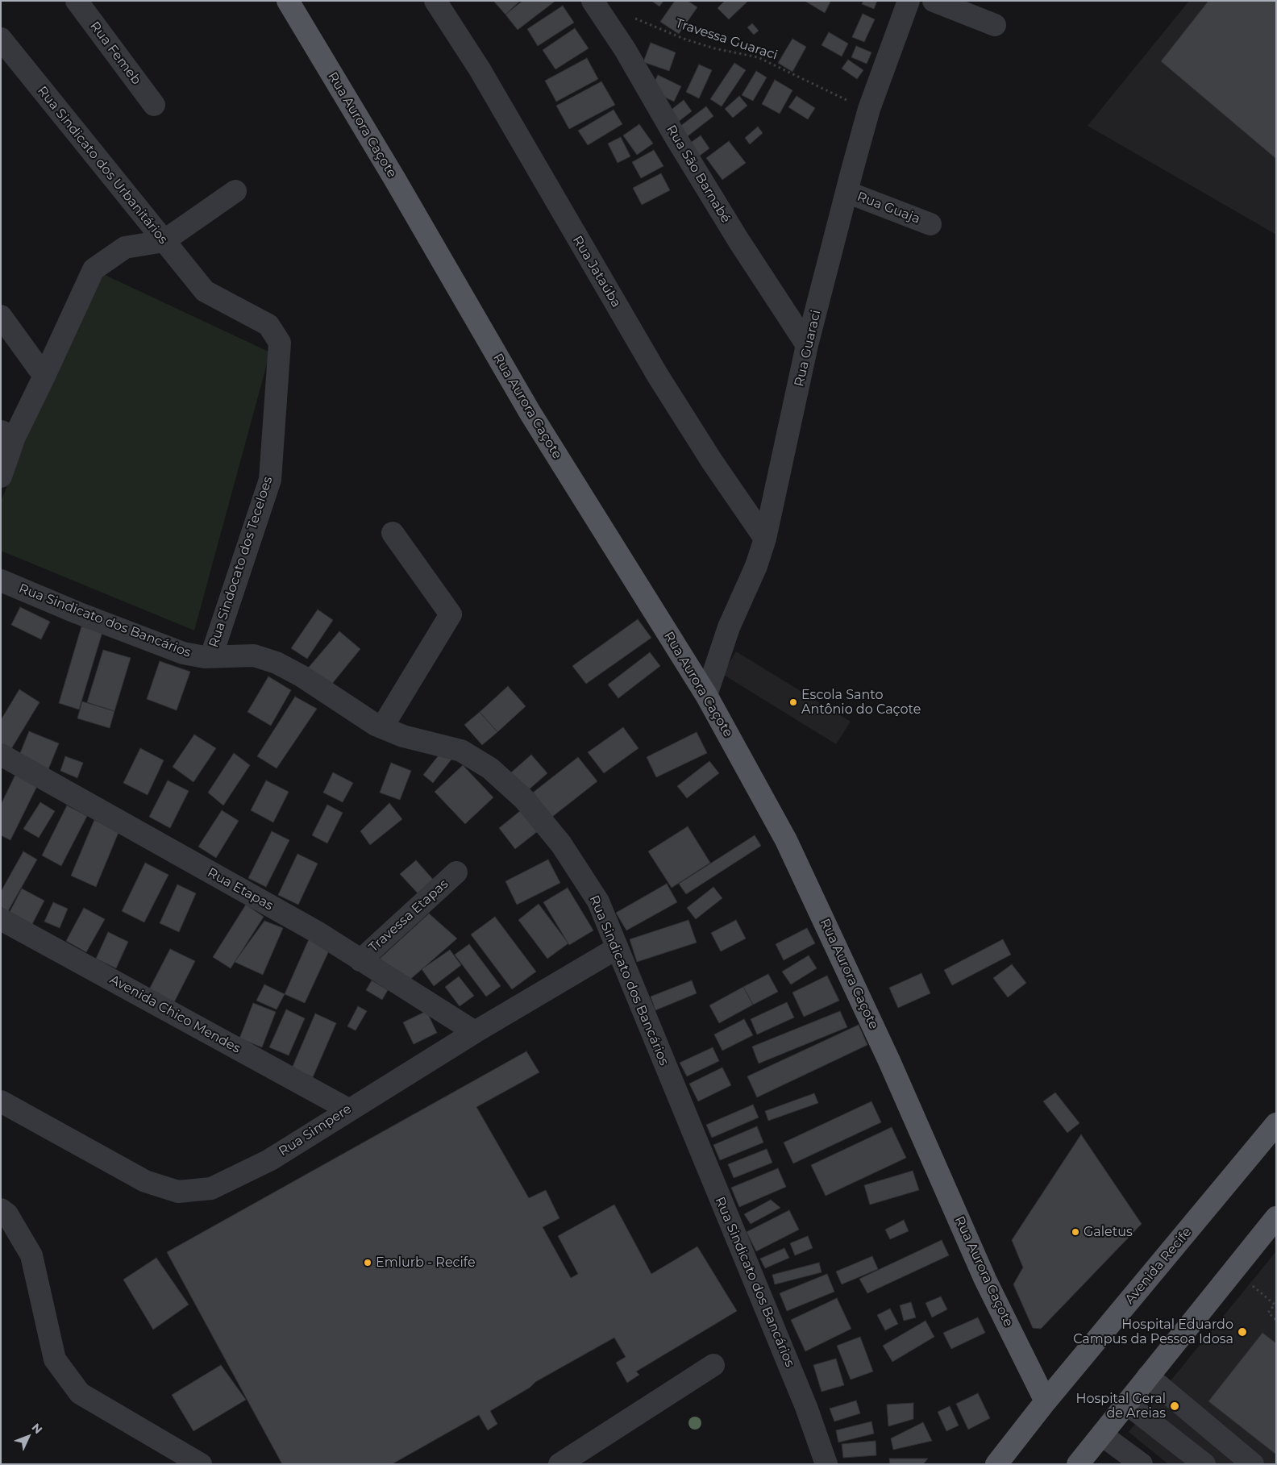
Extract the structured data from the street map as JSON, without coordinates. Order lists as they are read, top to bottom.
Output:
{
  "streets": {
    "main road": ["Rua Aurora Caçote", "Avenida Recife"],
    "street": [
      "Rua Femeb",
      "Rua Sindicato dos Urbanitários",
      "Rua São Barnabé",
      "Rua Guaja",
      "Rua Jataúba",
      "Rua Guaraci",
      "Rua Sindocato dos Teceloes",
      "Rua Sindicato dos Bancários",
      "Rua Etapas",
      "Travessa Etapas",
      "Avenida Chico Mendes",
      "Rua Simpere"
    ],
    "path": ["Travessa Guaraci"]
  },
  "crossings": [
    ["Travessa Guaraci", "Rua Guaraci"],
    ["Rua Aurora Caçote", "Rua Guaraci"],
    ["Rua Aurora Caçote", "Avenida Recife"],
    ["Rua Sindicato dos Urbanitários", "Rua Sindocato dos Teceloes"],
    ["Rua São Barnabé", "Rua Guaraci"],
    ["Rua Guaja", "Rua Guaraci"],
    ["Rua Jataúba", "Rua Guaraci"],
    ["Rua Sindocato dos Teceloes", "Rua Sindicato dos Bancários"],
    ["Rua Sindicato dos Bancários", "Rua Simpere"],
    ["Rua Etapas", "Travessa Etapas"],
    ["Rua Etapas", "Rua Simpere"],
    ["Avenida Chico Mendes", "Rua Simpere"]
  ],
  "places": [
    "Escola Santo Antônio do Caçote",
    "Galetus",
    "Emlurb - Recife",
    "Hospital Eduardo Campus da Pessoa Idosa",
    "Hospital Geral de Areias"
  ],
  "north": "top right"
}
